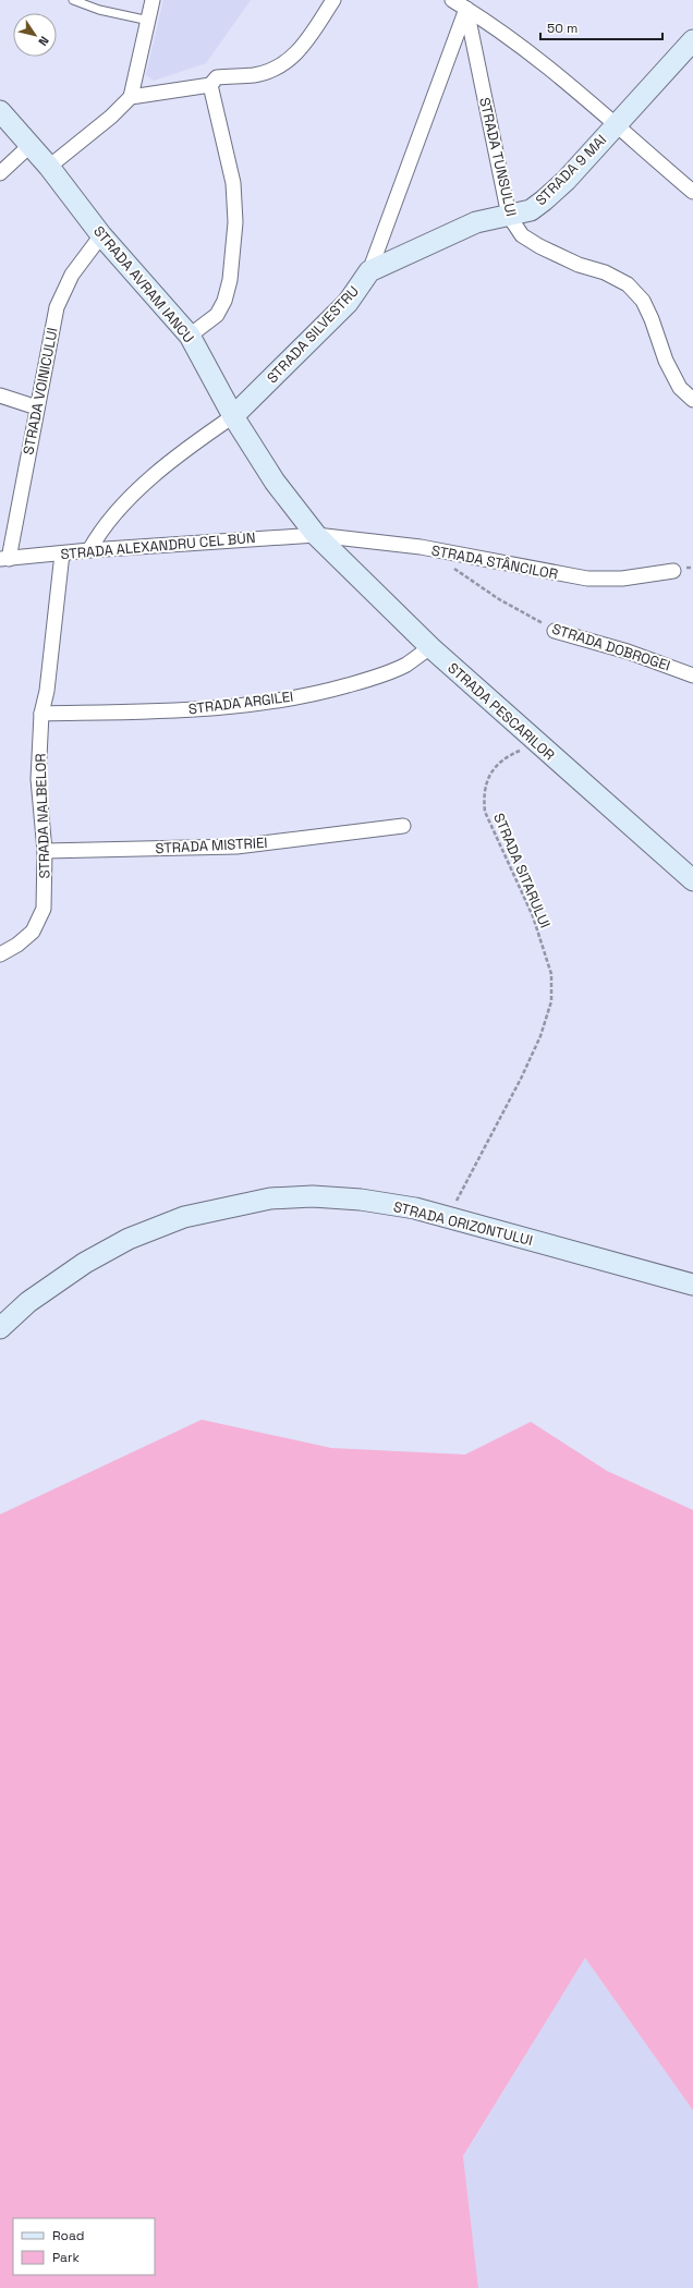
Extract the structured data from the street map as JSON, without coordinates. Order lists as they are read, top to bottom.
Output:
{
  "streets": {
    "street": [
      "STRADA TUNSULUI",
      "STRADA 9 MAI",
      "STRADA AVRAM IANCU",
      "STRADA SILVESTRU",
      "STRADA VOINICULUI",
      "STRADA ALEXANDRU CEL BUN",
      "STRADA STÂNCILOR",
      "STRADA DOBROGEI",
      "STRADA ARGILEI",
      "STRADA PESCARILOR",
      "STRADA NALBELOR",
      "STRADA MISTRIEI",
      "STRADA ORIZONTULUI"
    ],
    "path": ["STRADA SITARULUI"]
  },
  "crossings": [
    ["STRADA TUNSULUI", "STRADA 9 MAI"],
    ["STRADA TUNSULUI", "STRADA SILVESTRU"],
    ["STRADA 9 MAI", "STRADA SILVESTRU"],
    ["STRADA AVRAM IANCU", "STRADA SILVESTRU"],
    ["STRADA AVRAM IANCU", "STRADA VOINICULUI"],
    ["STRADA AVRAM IANCU", "STRADA ALEXANDRU CEL BUN"],
    ["STRADA AVRAM IANCU", "STRADA STÂNCILOR"],
    ["STRADA AVRAM IANCU", "STRADA PESCARILOR"],
    ["STRADA SILVESTRU", "STRADA ALEXANDRU CEL BUN"],
    ["STRADA VOINICULUI", "STRADA ALEXANDRU CEL BUN"],
    ["STRADA ALEXANDRU CEL BUN", "STRADA STÂNCILOR"],
    ["STRADA ALEXANDRU CEL BUN", "STRADA PESCARILOR"],
    ["STRADA ALEXANDRU CEL BUN", "STRADA NALBELOR"],
    ["STRADA STÂNCILOR", "STRADA PESCARILOR"],
    ["STRADA ARGILEI", "STRADA PESCARILOR"],
    ["STRADA ARGILEI", "STRADA NALBELOR"],
    ["STRADA PESCARILOR", "STRADA SITARULUI"],
    ["STRADA NALBELOR", "STRADA MISTRIEI"],
    ["STRADA SITARULUI", "STRADA ORIZONTULUI"]
  ],
  "legend": ["Road", "Park"],
  "scale_bar": "50 m",
  "north": "bottom right"
}
